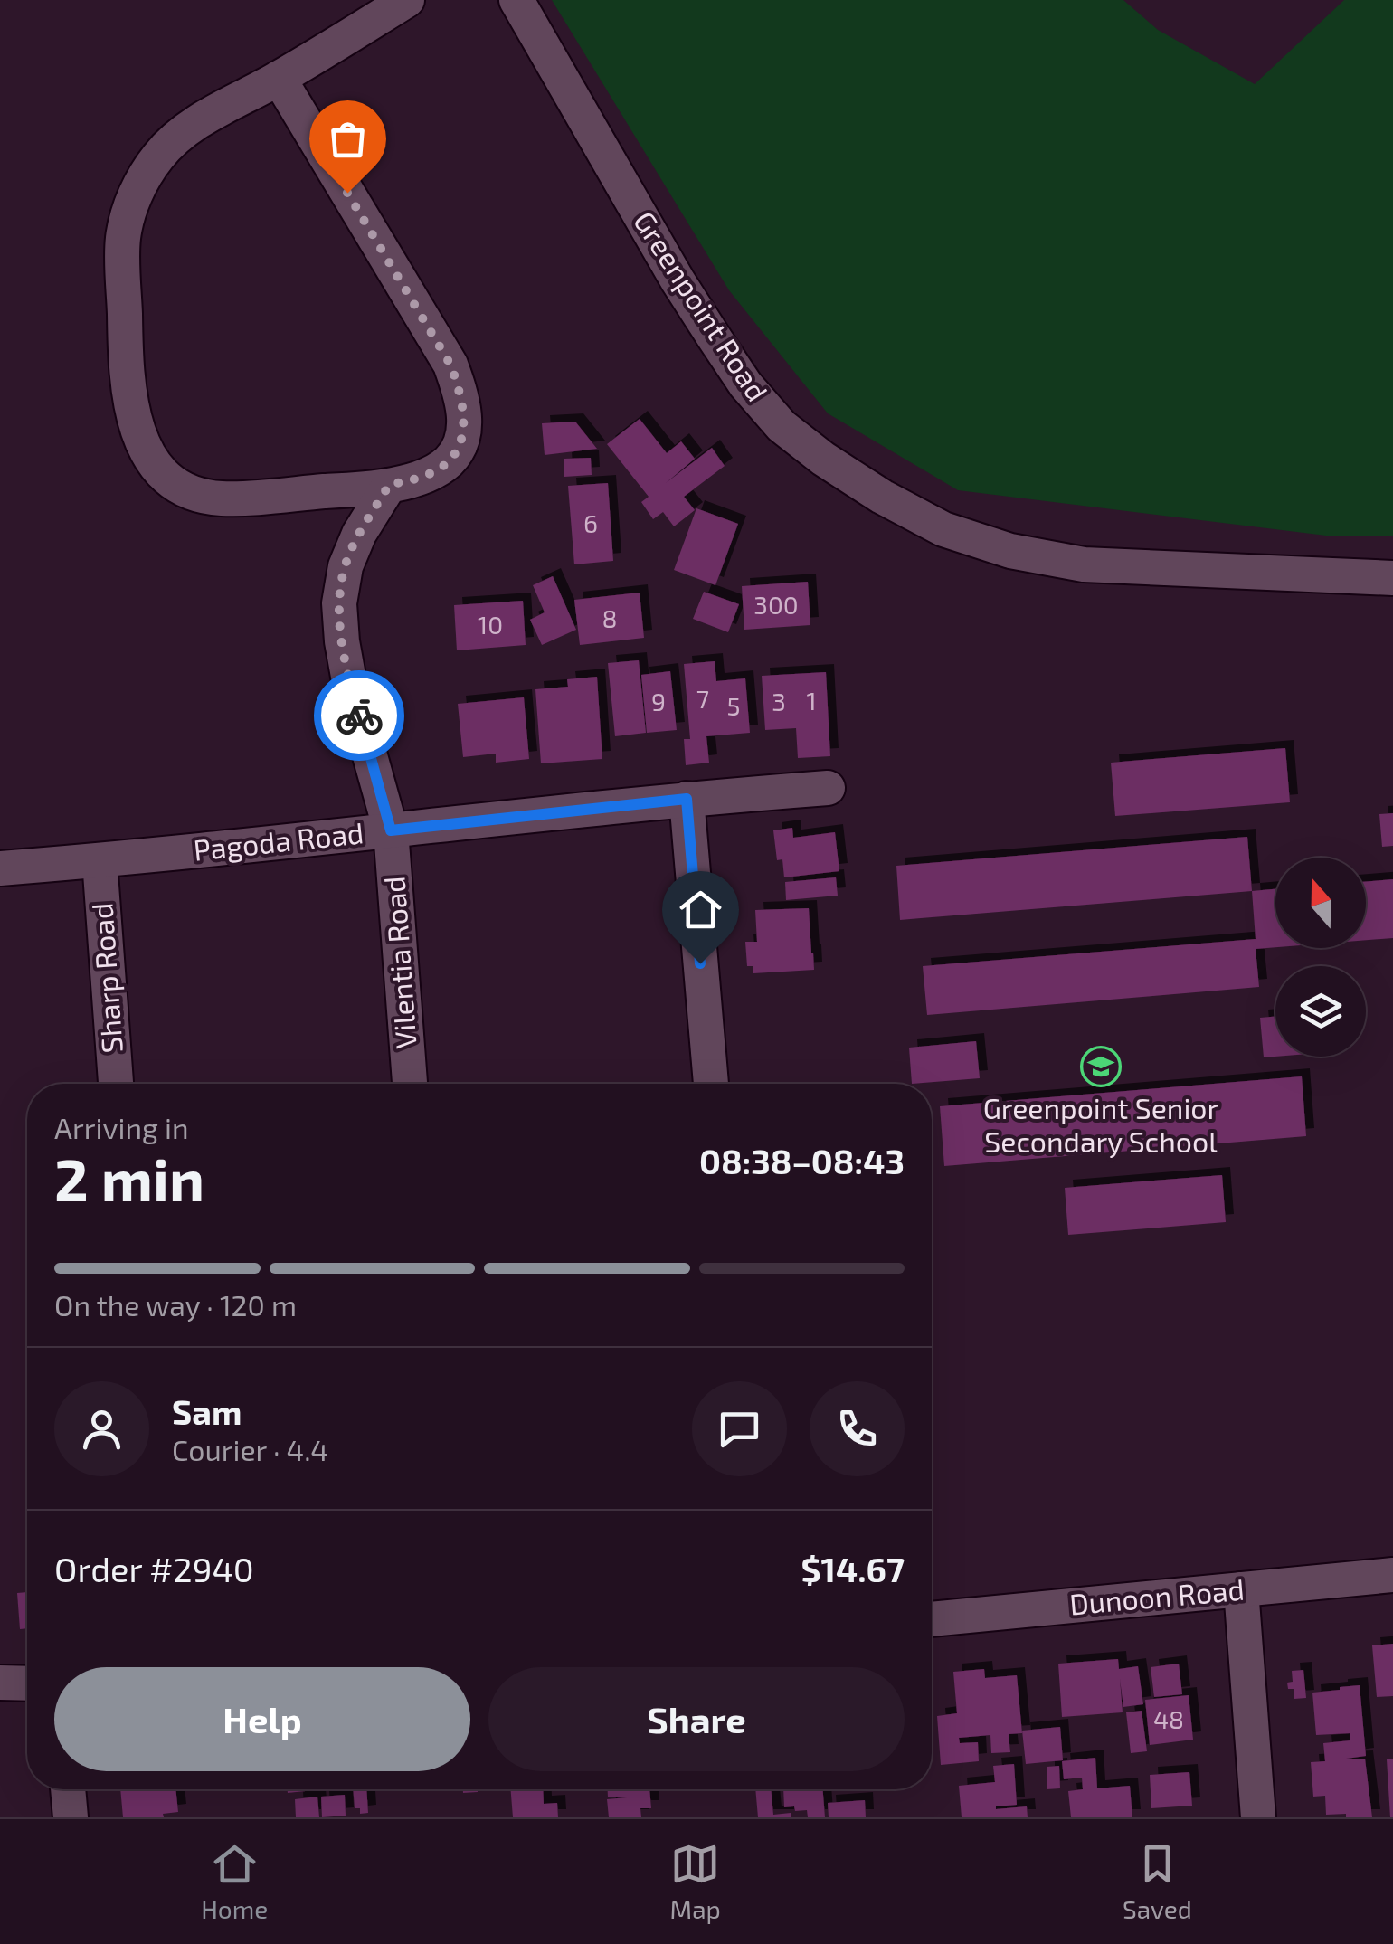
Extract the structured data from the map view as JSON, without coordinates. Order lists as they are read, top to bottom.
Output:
{
  "streets": {
    "street": [
      "Greenpoint Road",
      "Pagoda Road",
      "Vilentia Road",
      "Sharp Road",
      "Dunoon Road"
    ]
  },
  "crossings": [
    ["Pagoda Road", "Vilentia Road"],
    ["Pagoda Road", "Sharp Road"]
  ],
  "places": {
    "school or university": ["Greenpoint Senior Secondary School"]
  },
  "house_numbers": [
    "6",
    "300",
    "8",
    "10",
    "7",
    "1",
    "9",
    "3",
    "5",
    "48"
  ],
  "north": "top",
  "page": {
    "heading": ["2 min", "Arriving in", "08:38–08:43"],
    "panel": [
      "Sam",
      "Courier · 4.4",
      "Order #2940",
      "$14.67"
    ],
    "bar": "On the way · 120 m",
    "buttons": ["Help", "Share"],
    "tabs": ["Home", "Map", "Saved"]
  }
}
